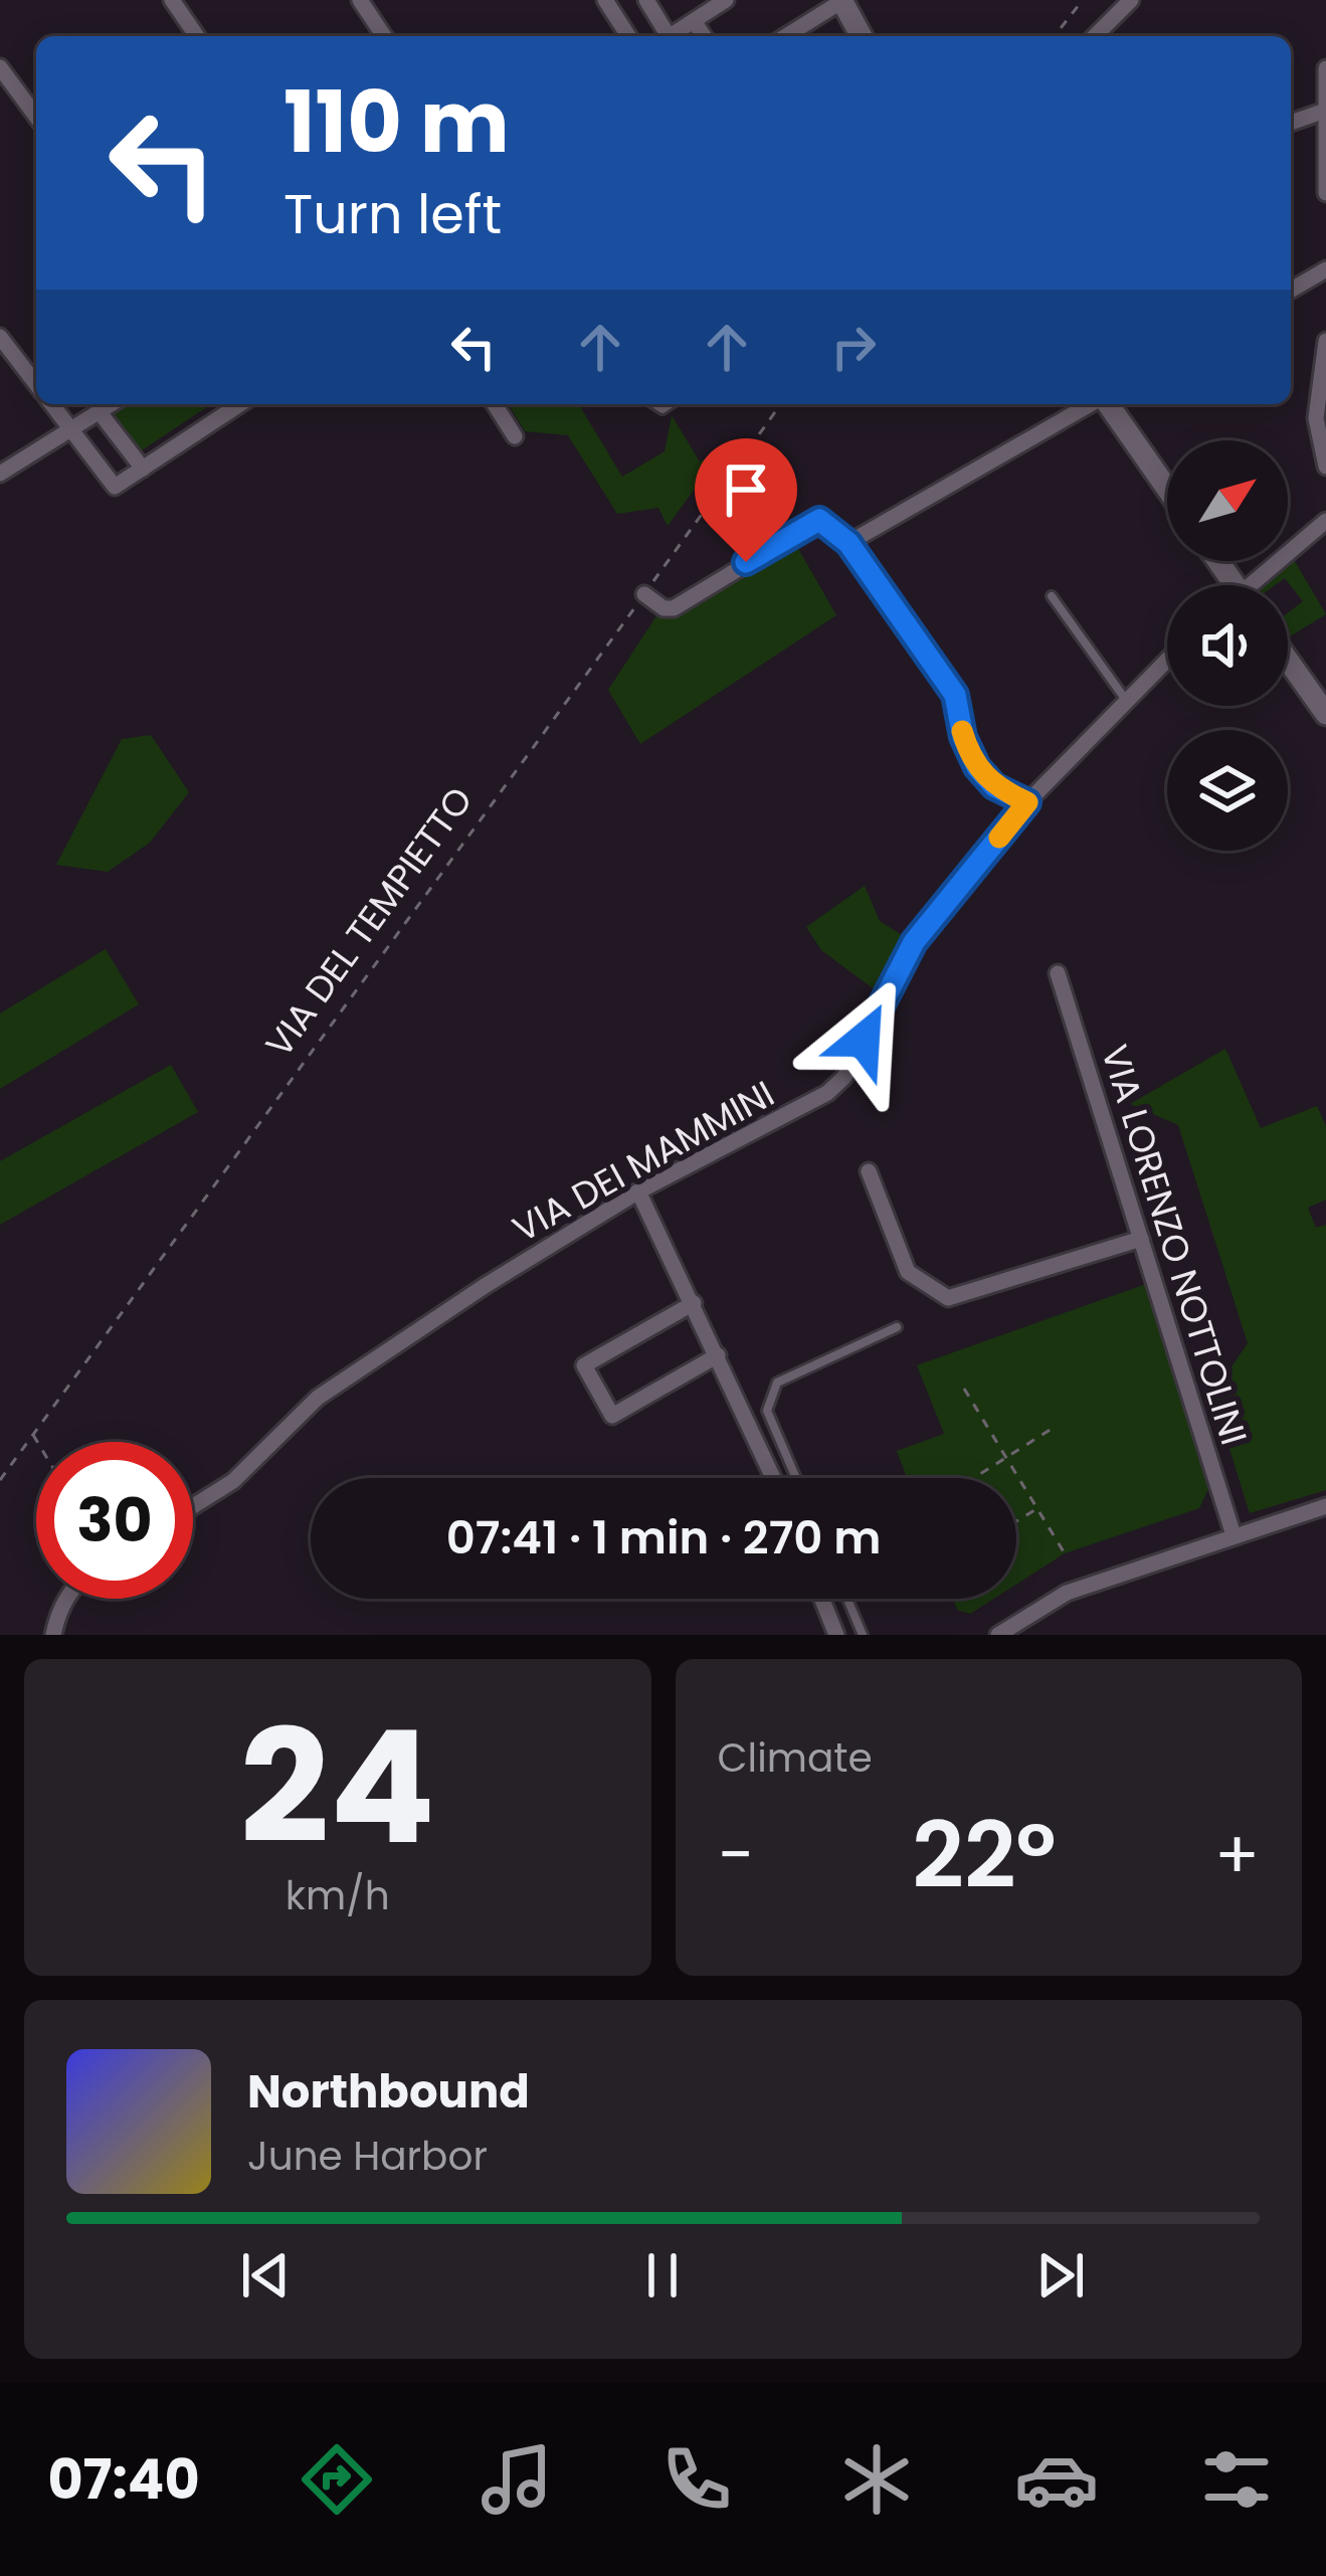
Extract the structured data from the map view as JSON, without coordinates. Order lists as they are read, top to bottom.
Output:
{
  "streets": {
    "street": ["VIA DEI MAMMINI", "VIA LORENZO NOTTOLINI"],
    "path": ["VIA DEL TEMPIETTO"]
  },
  "north": "top right",
  "page": {
    "turn": ["110 m", "Turn left"],
    "limit": "30",
    "trip": "07:41 · 1 min · 270 m",
    "tile": [
      ["24", "km/h"],
      "Climate"
    ],
    "heat": ["−", "22°", "+"],
    "song": ["Northbound", "June Harbor"],
    "tabs": "07:40"
  }
}
